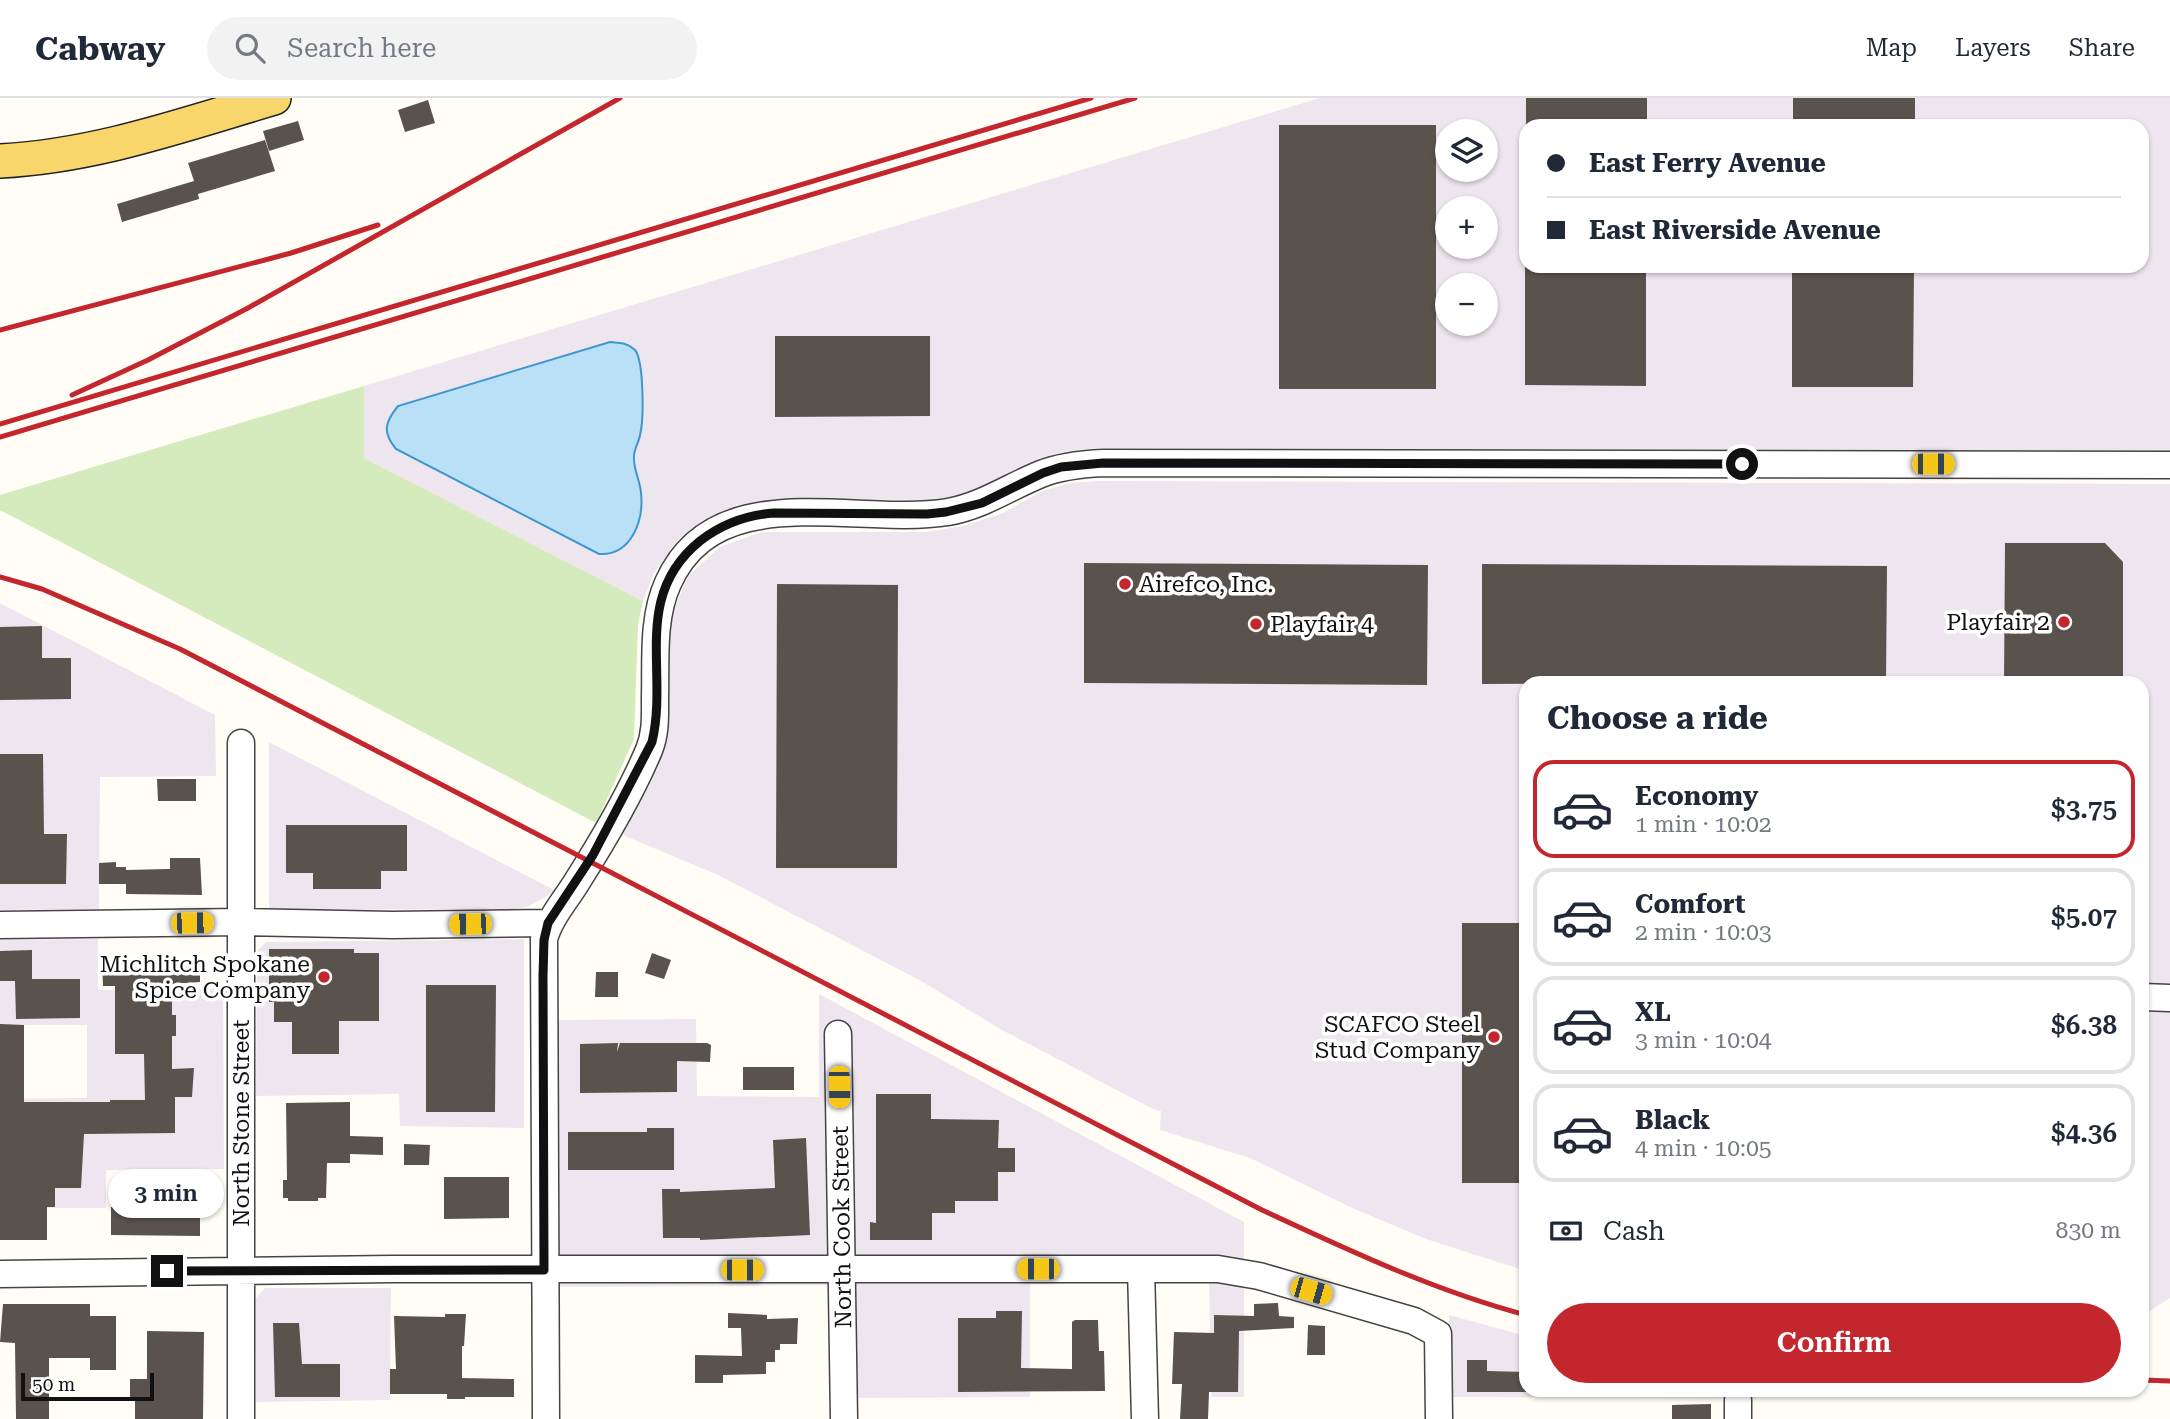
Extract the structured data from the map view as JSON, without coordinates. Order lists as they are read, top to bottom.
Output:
{
  "streets": {
    "street": ["North Stone Street", "North Cook Street"]
  },
  "places": [
    "Airefco, Inc.",
    "Playfair 2",
    "Playfair 4",
    "Michlitch Spokane Spice Company",
    "SCAFCO Steel Stud Company"
  ],
  "scale_bar": "50 m",
  "page": {
    "header": "Cabway",
    "search": "Search here",
    "nav": ["Map", "Layers", "Share"],
    "map_buttons": ["+", "−"],
    "banner": ["East Ferry Avenue", "East Riverside Avenue"],
    "heading": "Choose a ride",
    "list": [
      {
        "name": "Economy",
        "note": "1 min · 10:02",
        "value": "$3.75"
      },
      {
        "name": "Comfort",
        "note": "2 min · 10:03",
        "value": "$5.07"
      },
      {
        "name": "XL",
        "note": "3 min · 10:04",
        "value": "$6.38"
      },
      {
        "name": "Black",
        "note": "4 min · 10:05",
        "value": "$4.36"
      }
    ],
    "bubble": "3 min",
    "pay": ["Cash", "830 m"],
    "buttons": "Confirm",
    "scale": "50 m"
  }
}
